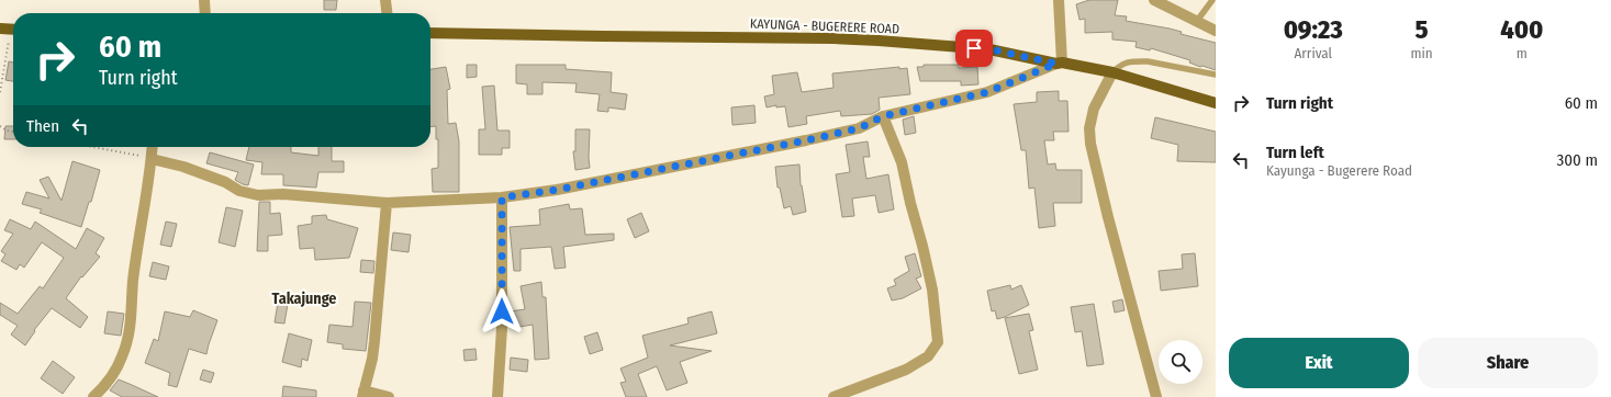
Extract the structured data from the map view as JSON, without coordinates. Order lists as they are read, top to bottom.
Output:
{
  "streets": {
    "main road": ["KAYUNGA - BUGERERE ROAD"]
  },
  "districts": ["Takajunge"],
  "page": {
    "eta": [
      "09:23",
      "Arrival",
      "5",
      "min",
      "400",
      "m"
    ],
    "turn": ["60 m", "Turn right"],
    "list": [
      {
        "name": "Turn right",
        "value": "60 m"
      },
      {
        "name": "Turn left",
        "note": "Kayunga - Bugerere Road",
        "value": "300 m"
      }
    ],
    "then": "Then",
    "buttons": ["Exit", "Share"]
  }
}
